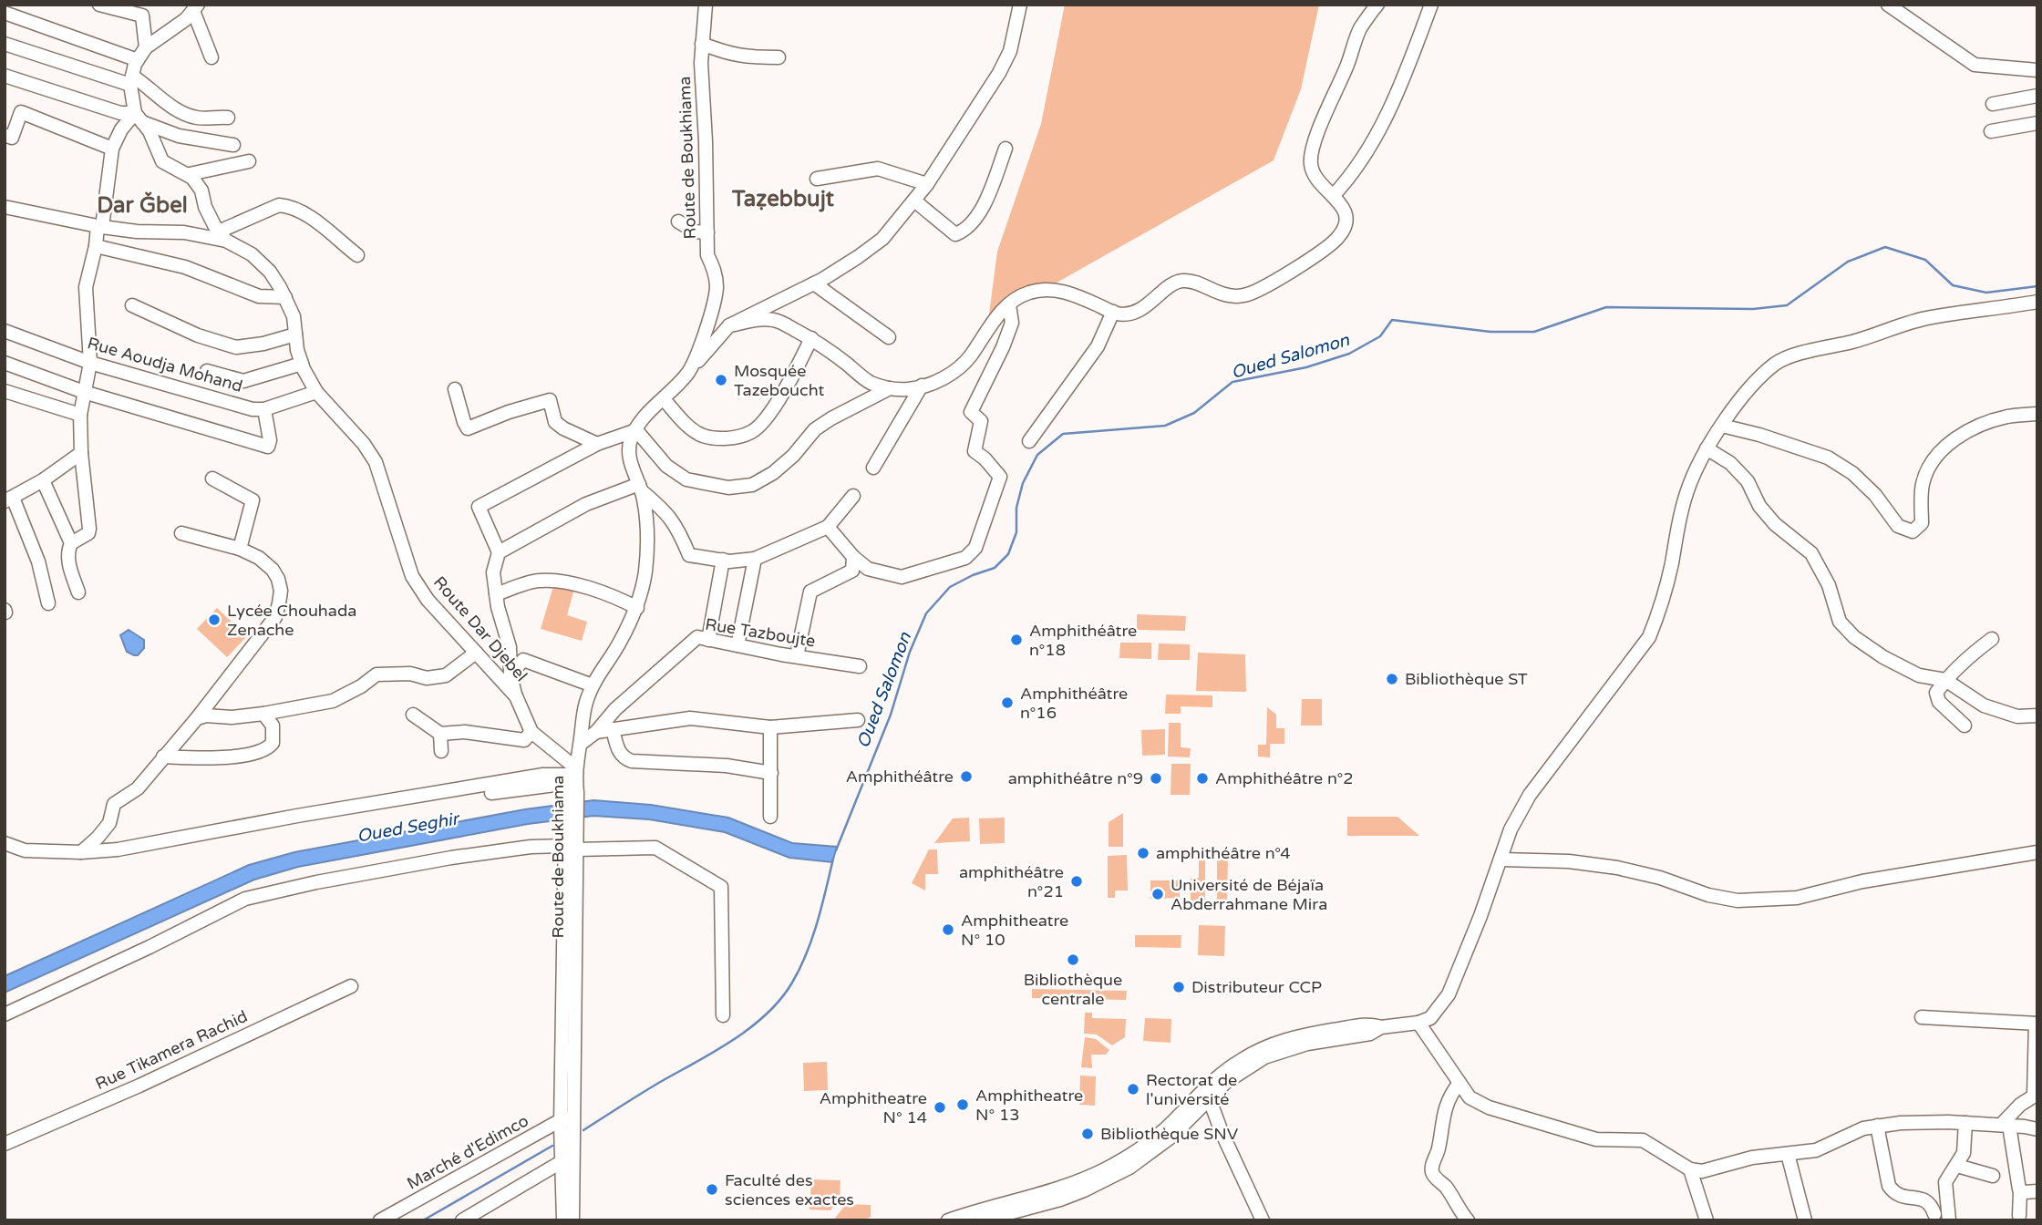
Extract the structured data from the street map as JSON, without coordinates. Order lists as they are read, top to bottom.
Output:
{
  "streets": {
    "street": [
      "Route de Boukhiama",
      "Rue Aoudja Mohand",
      "Route Dar Djebel",
      "Rue Tazboujte",
      "Rue Tikamera Rachid",
      "Marché d'Edimco"
    ]
  },
  "crossings": [
    ["Route de Boukhiama", "Route Dar Djebel"],
    ["Route de Boukhiama", "Rue Tazboujte"],
    ["Route de Boukhiama", "Marché d'Edimco"],
    ["Rue Aoudja Mohand", "Route Dar Djebel"]
  ],
  "districts": ["Taẓebbujt", "Dar Ǧbel"],
  "water": ["Oued Salomon", "Oued Seghir"],
  "places": [
    "Mosquée Tazeboucht",
    "Lycée Chouhada Zenache",
    "Amphithéâtre n°18",
    "Bibliothèque ST",
    "Amphithéâtre n°16",
    "Amphithéâtre",
    "amphithéâtre n°9",
    "Amphithéâtre n°2",
    "amphithéâtre n°4",
    "amphithéâtre n°21",
    "Université de Béjaïa Abderrahmane Mira",
    "Amphitheatre N° 10",
    "Bibliothèque centrale",
    "Distributeur CCP",
    "Rectorat de l'université",
    "Amphitheatre N° 13",
    "Amphitheatre N° 14",
    "Bibliothèque SNV",
    "Faculté des sciences exactes"
  ]
}
